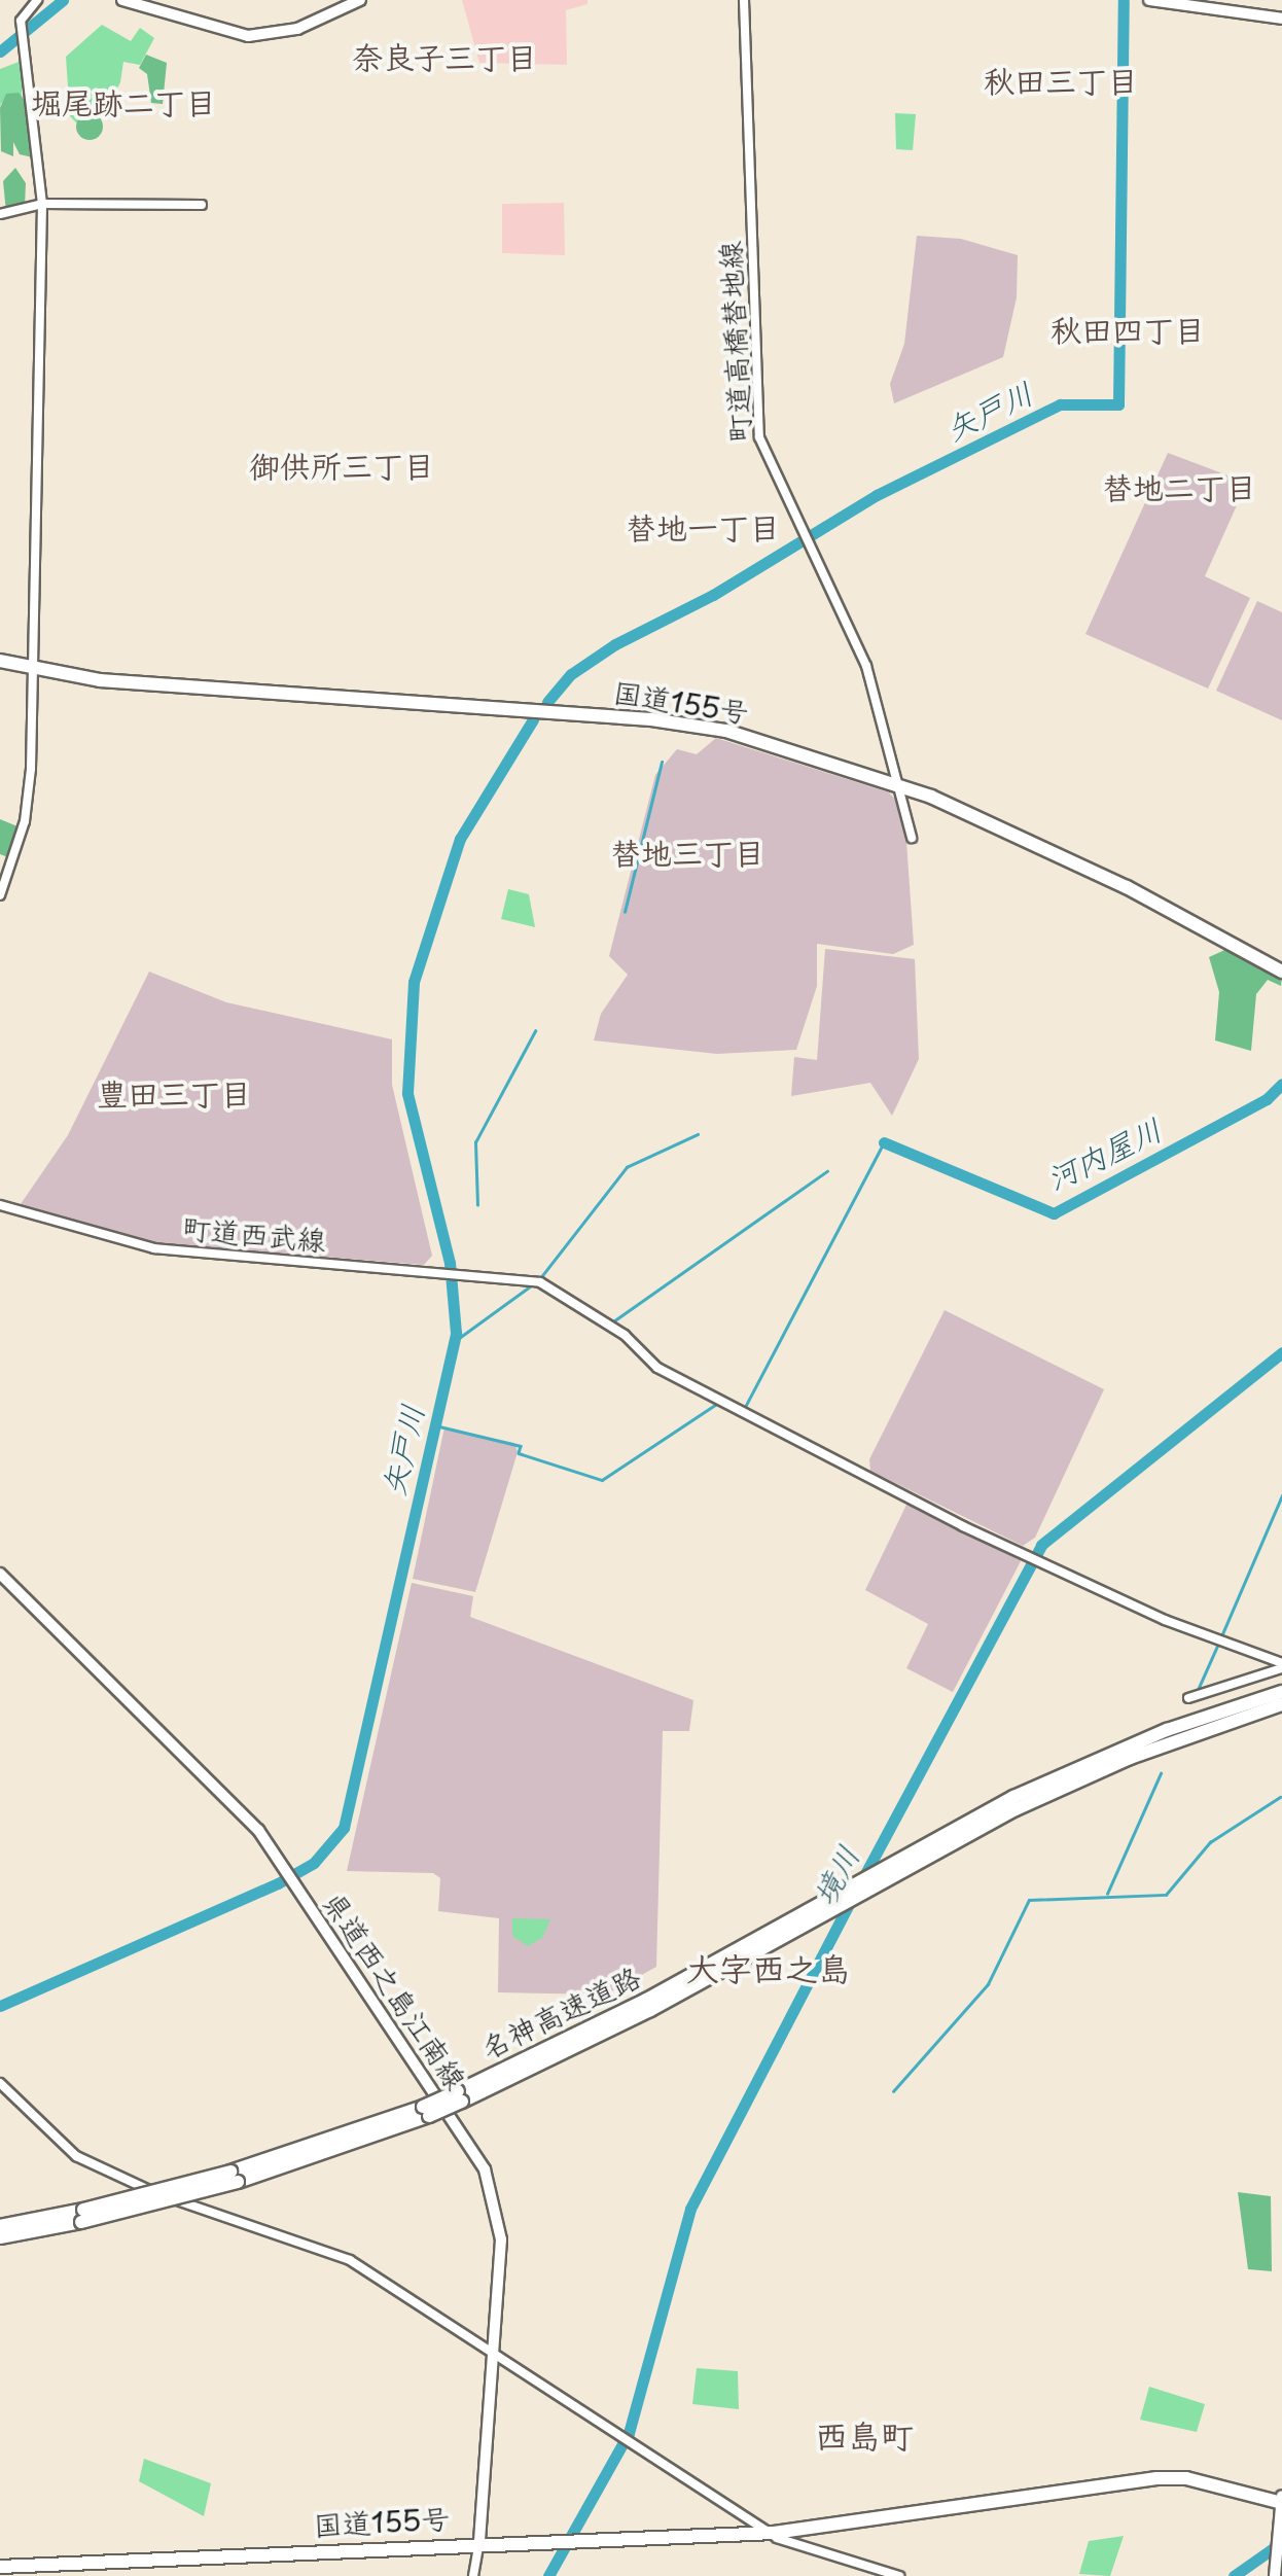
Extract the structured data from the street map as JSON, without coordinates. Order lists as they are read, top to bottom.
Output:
{
  "streets": {
    "highway": ["国道155号", "名神高速道路"],
    "main road": ["県道西之島江南線"],
    "street": ["町道高橋替地線", "町道西武線"]
  },
  "crossings": [
    ["町道高橋替地線", "国道155号"],
    ["国道155号", "県道西之島江南線"]
  ],
  "districts": [
    "奈良子三丁目",
    "秋田三丁目",
    "堀尾跡二丁目",
    "秋田四丁目",
    "御供所三丁目",
    "替地二丁目",
    "替地一丁目",
    "替地三丁目",
    "豊田三丁目",
    "大字西之島",
    "西島町"
  ],
  "water": ["矢戸川", "河内屋川", "境川"]
}
